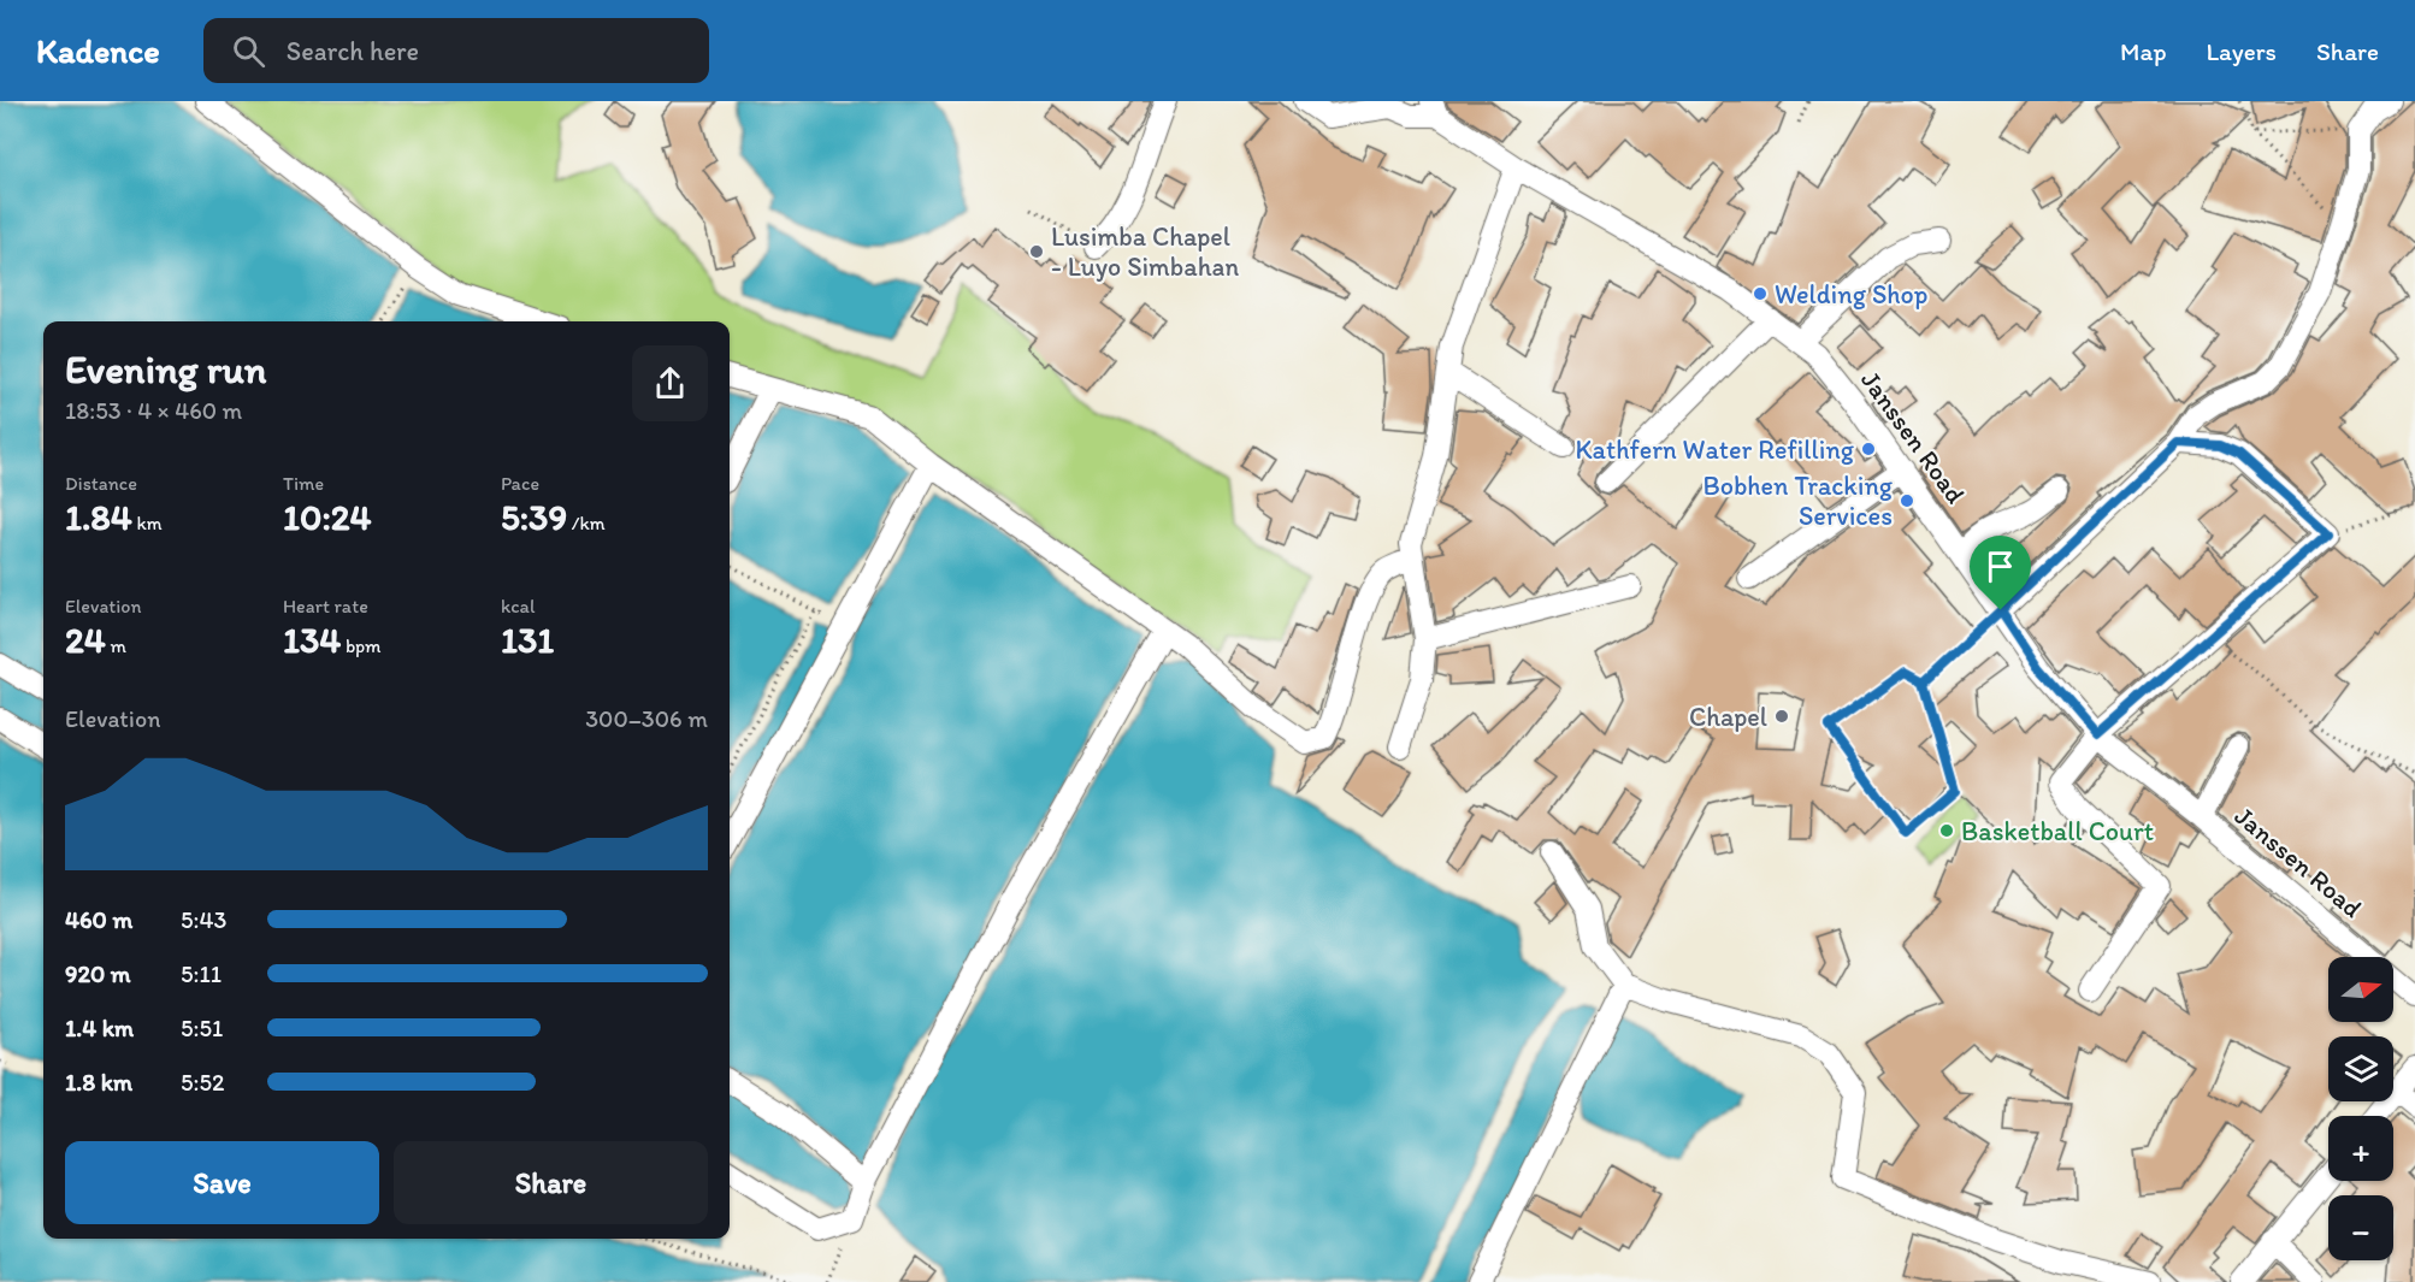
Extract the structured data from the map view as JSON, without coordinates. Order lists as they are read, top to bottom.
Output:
{
  "streets": {
    "street": ["Janssen Road"]
  },
  "places": [
    "Lusimba Chapel - Luyo Simbahan",
    "Welding Shop",
    "Kathfern Water Refilling",
    "Bobhen Tracking Services",
    "Chapel",
    "Basketball Court"
  ],
  "north": "right",
  "page": {
    "header": "Kadence",
    "search": "Search here",
    "nav": ["Map", "Layers", "Share"],
    "heading": ["Evening run", "18:53 · 4 × 460 m"],
    "stats": [
      ["Distance", "1.84 km"],
      ["Time", "10:24"],
      ["Pace", "5:39 /km"],
      ["Elevation", "24 m"],
      ["Heart rate", "134 bpm"],
      ["kcal", "131"]
    ],
    "chart": ["Elevation", "300–306 m"],
    "list": [
      {
        "name": "460 m",
        "note": "5:43"
      },
      {
        "name": "920 m",
        "note": "5:11"
      },
      {
        "name": "1.4 km",
        "note": "5:51"
      },
      {
        "name": "1.8 km",
        "note": "5:52"
      }
    ],
    "map_buttons": ["+", "−"],
    "buttons": ["Save", "Share"]
  }
}
